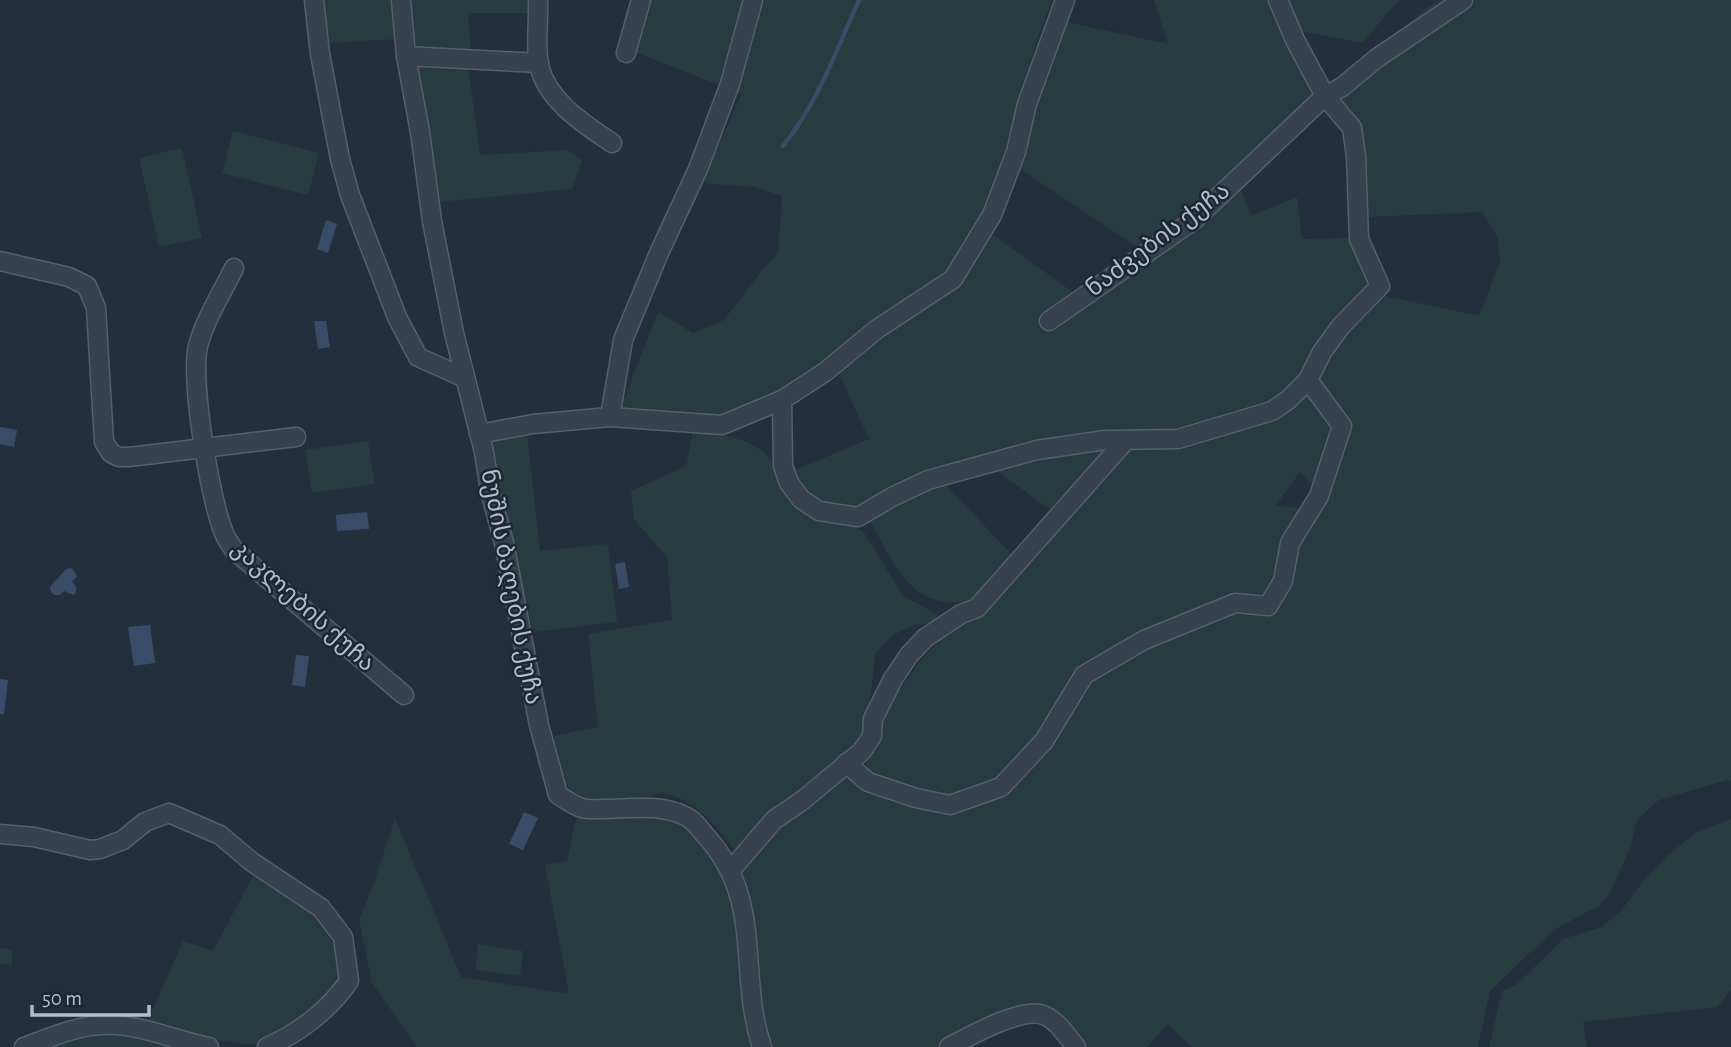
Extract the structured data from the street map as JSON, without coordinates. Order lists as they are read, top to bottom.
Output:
{
  "streets": {
    "street": ["ნაძვების ქუჩა", "ნუშის ბაღების ქუჩა", "კაკლების ქუჩა"]
  },
  "scale_bar": "50 m"
}
